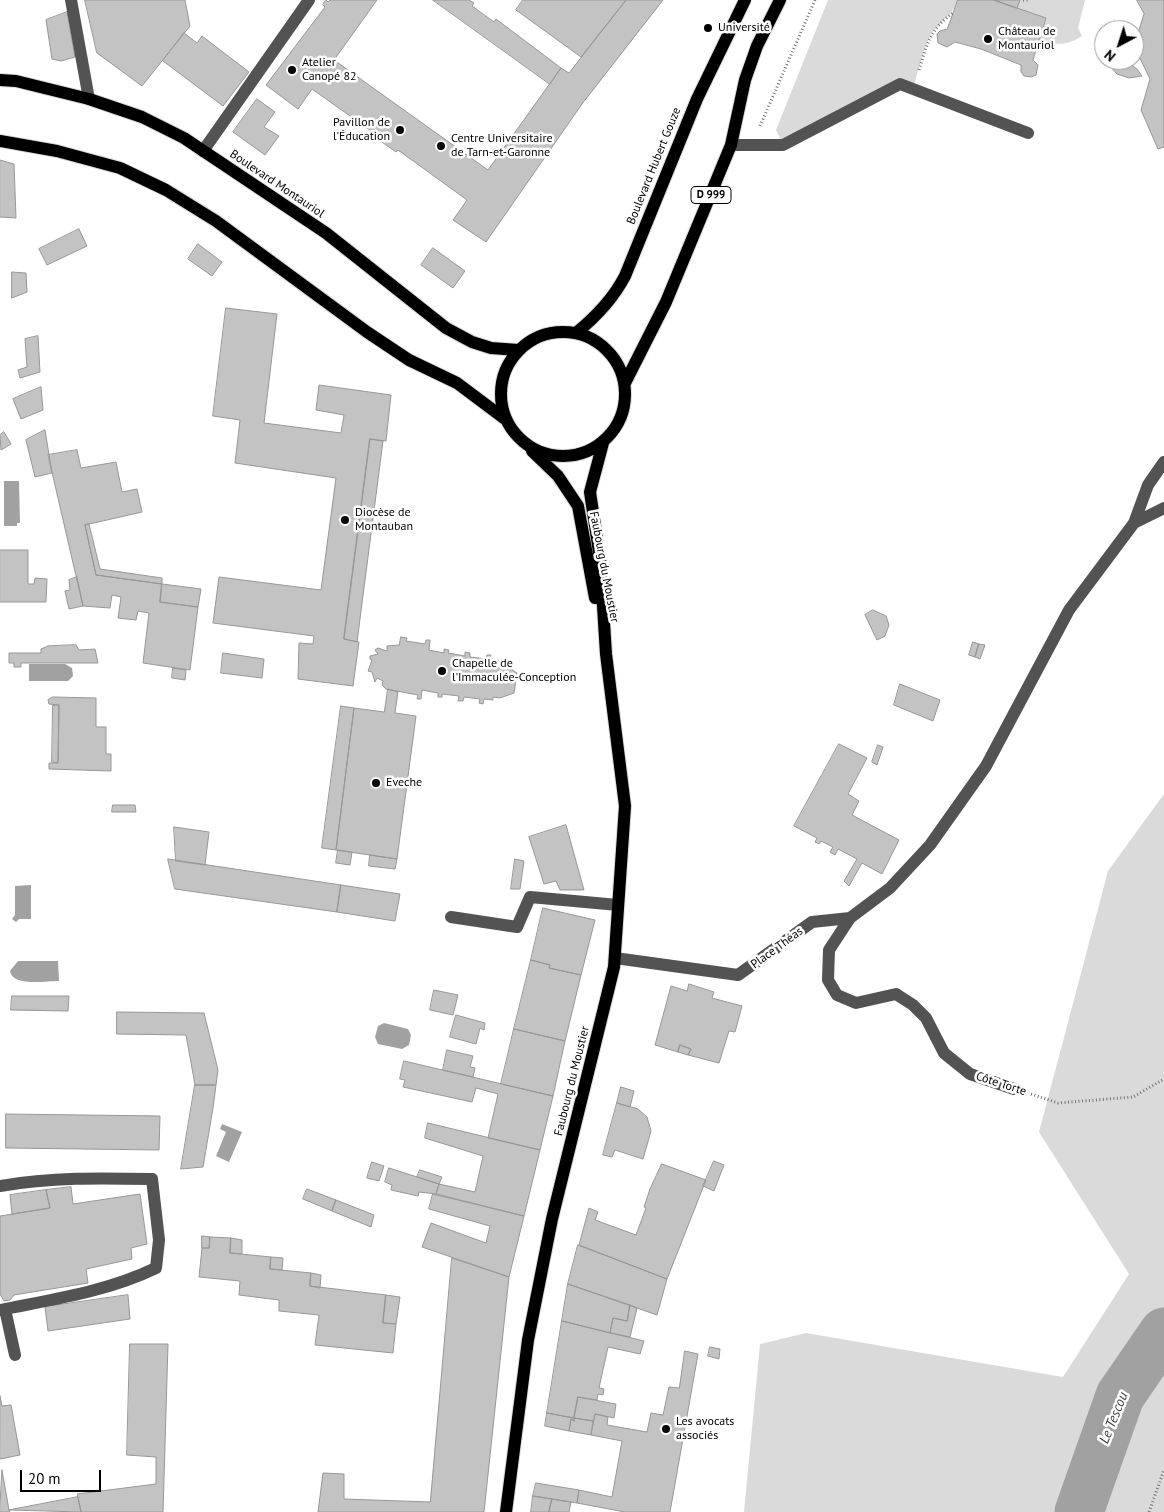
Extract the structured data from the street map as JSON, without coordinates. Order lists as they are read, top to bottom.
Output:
{
  "streets": {
    "main road": [
      "Boulevard Hubert Gouze",
      "Boulevard Montauriol",
      "D 999",
      "Faubourg du Moustier"
    ],
    "street": ["Place Théas", "Côte Torte"]
  },
  "crossings": [
    ["Boulevard Hubert Gouze", "Boulevard Montauriol"],
    ["Boulevard Hubert Gouze", "D 999"],
    ["Boulevard Hubert Gouze", "Faubourg du Moustier"],
    ["Boulevard Montauriol", "D 999"],
    ["Boulevard Montauriol", "Faubourg du Moustier"],
    ["D 999", "Faubourg du Moustier"],
    ["Faubourg du Moustier", "Place Théas"],
    ["Place Théas", "Côte Torte"]
  ],
  "water": ["Le Tescou"],
  "places": [
    "Université",
    "Château de Montauriol",
    "Atelier Canopé 82",
    "Pavillon de l'Éducation",
    "Centre Universitaire de Tarn-et-Garonne",
    "Diocèse de Montauban",
    "Chapelle de l'Immaculée-Conception",
    "Eveche",
    "Les avocats associés"
  ],
  "scale_bar": "20 m",
  "north": "bottom left"
}
